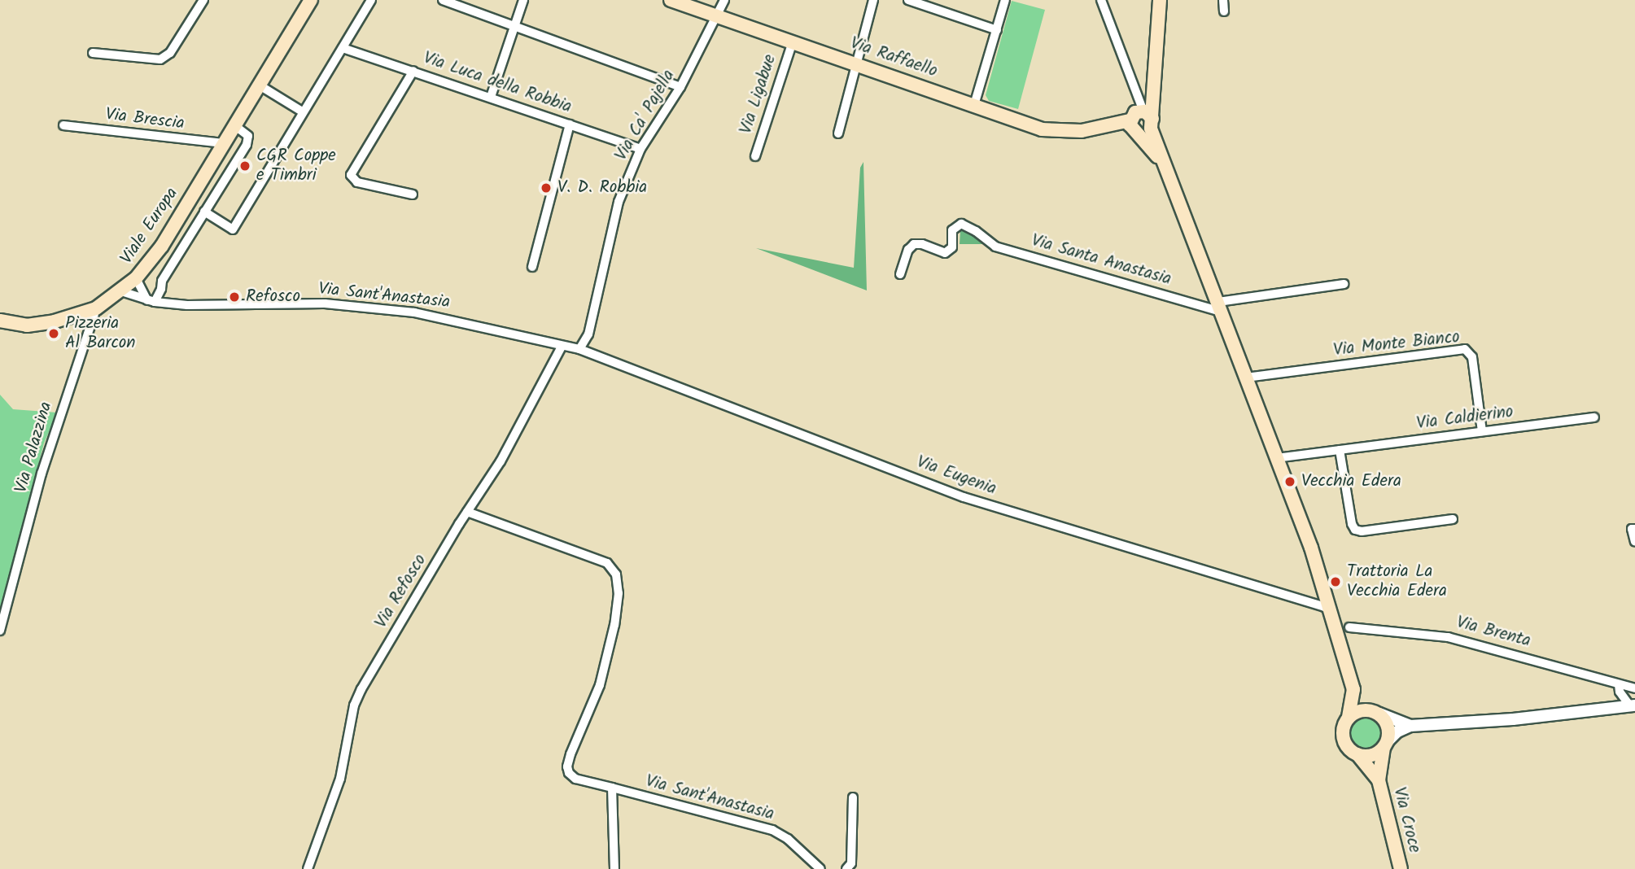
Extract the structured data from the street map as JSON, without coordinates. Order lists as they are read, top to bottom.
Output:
{
  "streets": {
    "main road": ["Via Raffaello", "Viale Europa", "Via Croce"],
    "street": [
      "Via Luca della Robbia",
      "Via Ligabue",
      "Via Ca' Pajella",
      "Via Brescia",
      "Via Santa Anastasia",
      "Via Sant'Anastasia",
      "Via Monte Bianco",
      "Via Caldierino",
      "Via Palazzina",
      "Via Eugenia",
      "Via Refosco",
      "Via Brenta"
    ]
  },
  "crossings": [
    ["Via Raffaello", "Via Ligabue"],
    ["Via Raffaello", "Via Ca' Pajella"],
    ["Via Luca della Robbia", "Via Ca' Pajella"],
    ["Via Ca' Pajella", "Via Sant'Anastasia"],
    ["Via Ca' Pajella", "Via Eugenia"],
    ["Via Brescia", "Viale Europa"],
    ["Viale Europa", "Via Sant'Anastasia"],
    ["Viale Europa", "Via Palazzina"],
    ["Via Sant'Anastasia", "Via Eugenia"],
    ["Via Sant'Anastasia", "Via Refosco"],
    ["Via Monte Bianco", "Via Caldierino"]
  ],
  "places": [
    "CGR Coppe e Timbri",
    "V. D. Robbia",
    "Refosco",
    "Pizzeria Al Barcon",
    "Vecchia Edera",
    "Trattoria La Vecchia Edera"
  ]
}
